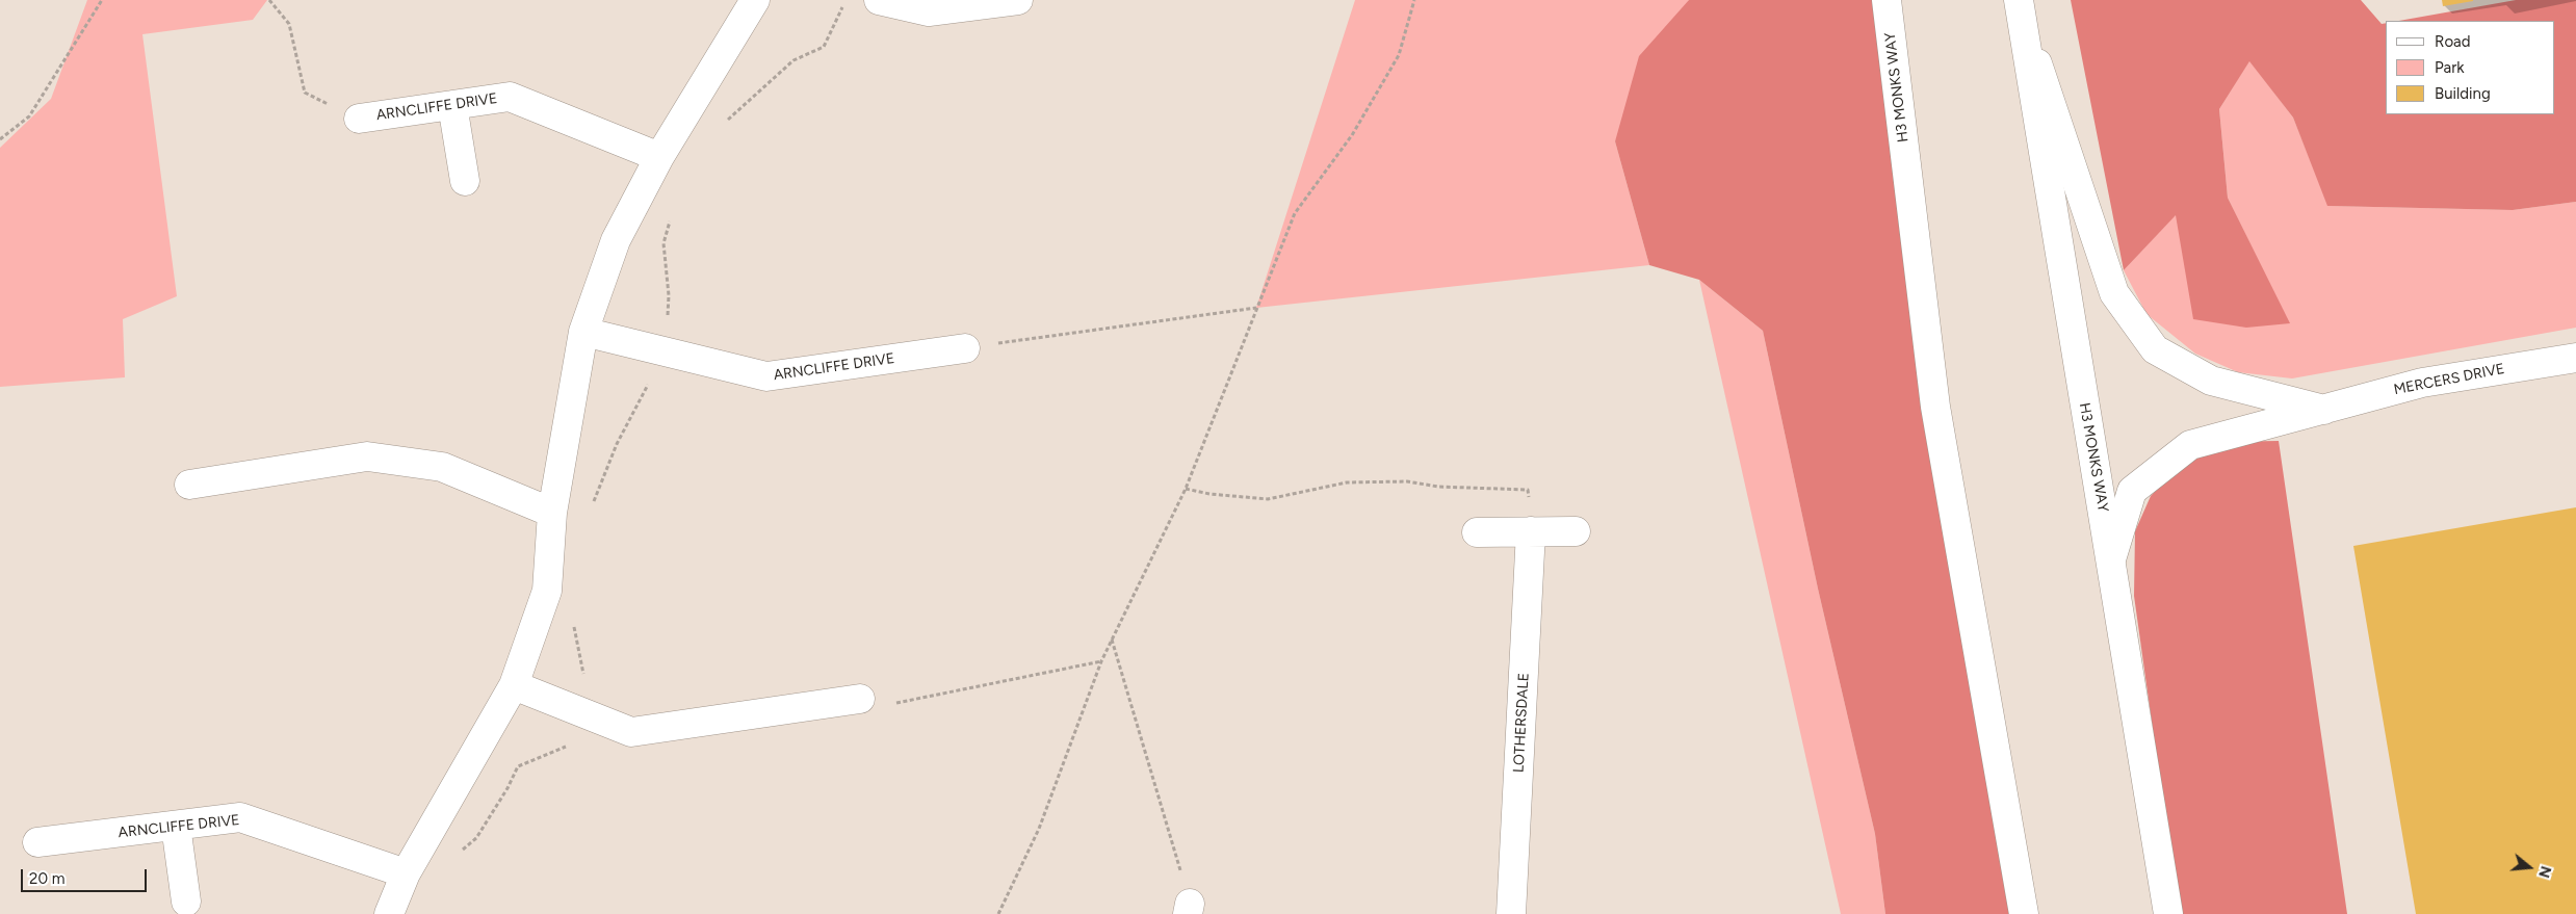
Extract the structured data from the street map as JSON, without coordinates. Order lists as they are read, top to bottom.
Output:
{
  "streets": {
    "street": [
      "H3 MONKS WAY",
      "ARNCLIFFE DRIVE",
      "MERCERS DRIVE",
      "LOTHERSDALE"
    ]
  },
  "crossings": [
    ["H3 MONKS WAY", "MERCERS DRIVE"]
  ],
  "legend": ["Road", "Park", "Building"],
  "scale_bar": "20 m",
  "north": "right"
}
